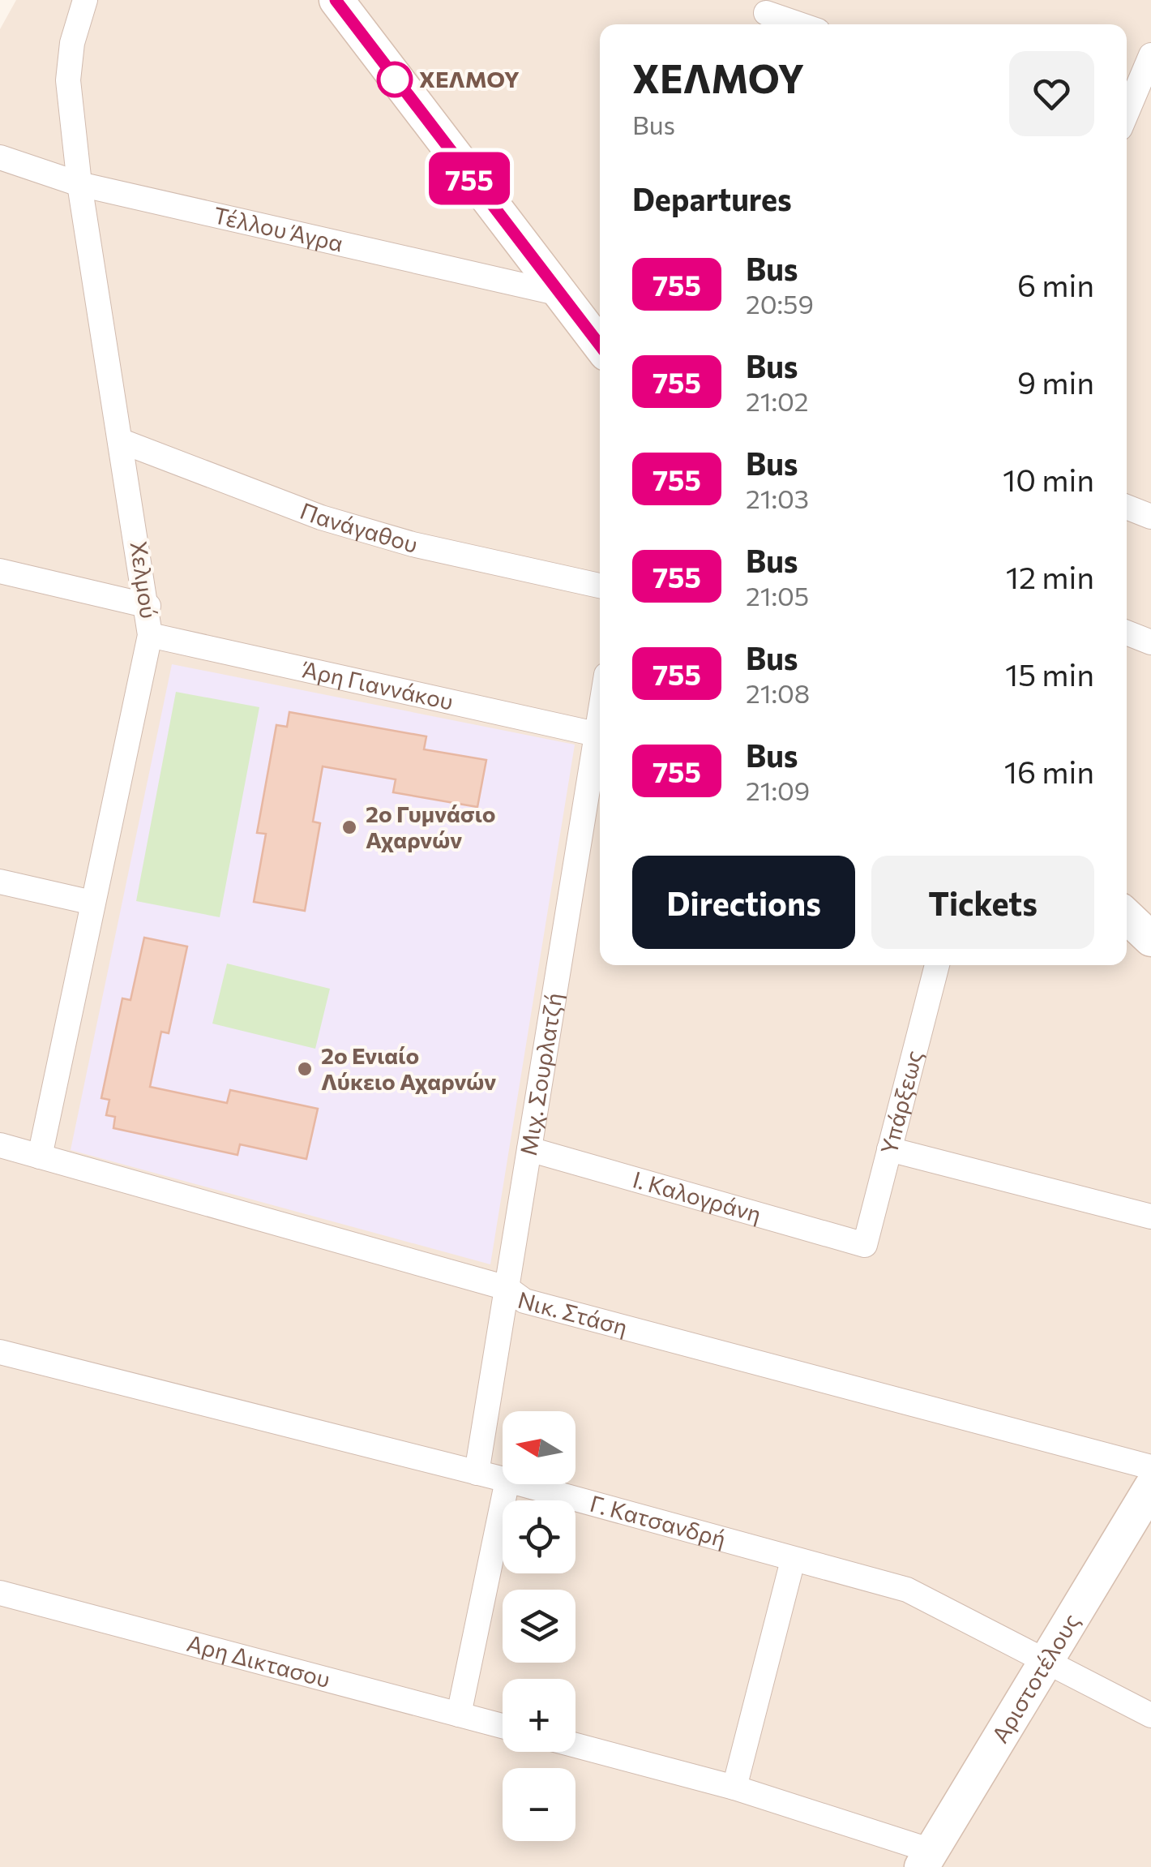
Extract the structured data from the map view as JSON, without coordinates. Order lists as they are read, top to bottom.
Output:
{
  "streets": {
    "street": [
      "Τέλλου Άγρα",
      "Πανάγαθου",
      "Χελμού",
      "Άρη Γιαννάκου",
      "Μιχ. Σουρλατζή",
      "Υπάρξεως",
      "Ι. Καλογράνη",
      "Νικ. Στάση",
      "Γ. Κατσανδρή",
      "Αρη Δικτασου",
      "Αριστοτέλους"
    ]
  },
  "crossings": [
    ["Τέλλου Άγρα", "Χελμού"],
    ["Πανάγαθου", "Χελμού"],
    ["Χελμού", "Άρη Γιαννάκου"],
    ["Χελμού", "Νικ. Στάση"],
    ["Μιχ. Σουρλατζή", "Ι. Καλογράνη"],
    ["Μιχ. Σουρλατζή", "Νικ. Στάση"],
    ["Μιχ. Σουρλατζή", "Γ. Κατσανδρή"],
    ["Υπάρξεως", "Ι. Καλογράνη"],
    ["Γ. Κατσανδρή", "Αριστοτέλους"]
  ],
  "places": ["ΧΕΛΜΟΥ", "2ο Γυμνάσιο Αχαρνών", "2ο Ενιαίο Λύκειο Αχαρνών"],
  "lines": ["bus line 755"],
  "north": "left",
  "page": {
    "on_map": "755",
    "heading": [
      ["ΧΕΛΜΟΥ", "Bus"],
      "Departures"
    ],
    "list": [
      {
        "mark": "755",
        "name": "Bus",
        "note": "20:59",
        "value": "6 min"
      },
      {
        "mark": "755",
        "name": "Bus",
        "note": "21:02",
        "value": "9 min"
      },
      {
        "mark": "755",
        "name": "Bus",
        "note": "21:03",
        "value": "10 min"
      },
      {
        "mark": "755",
        "name": "Bus",
        "note": "21:05",
        "value": "12 min"
      },
      {
        "mark": "755",
        "name": "Bus",
        "note": "21:08",
        "value": "15 min"
      },
      {
        "mark": "755",
        "name": "Bus",
        "note": "21:09",
        "value": "16 min"
      }
    ],
    "buttons": ["Directions", "Tickets"],
    "map_buttons": ["+", "−"]
  }
}
